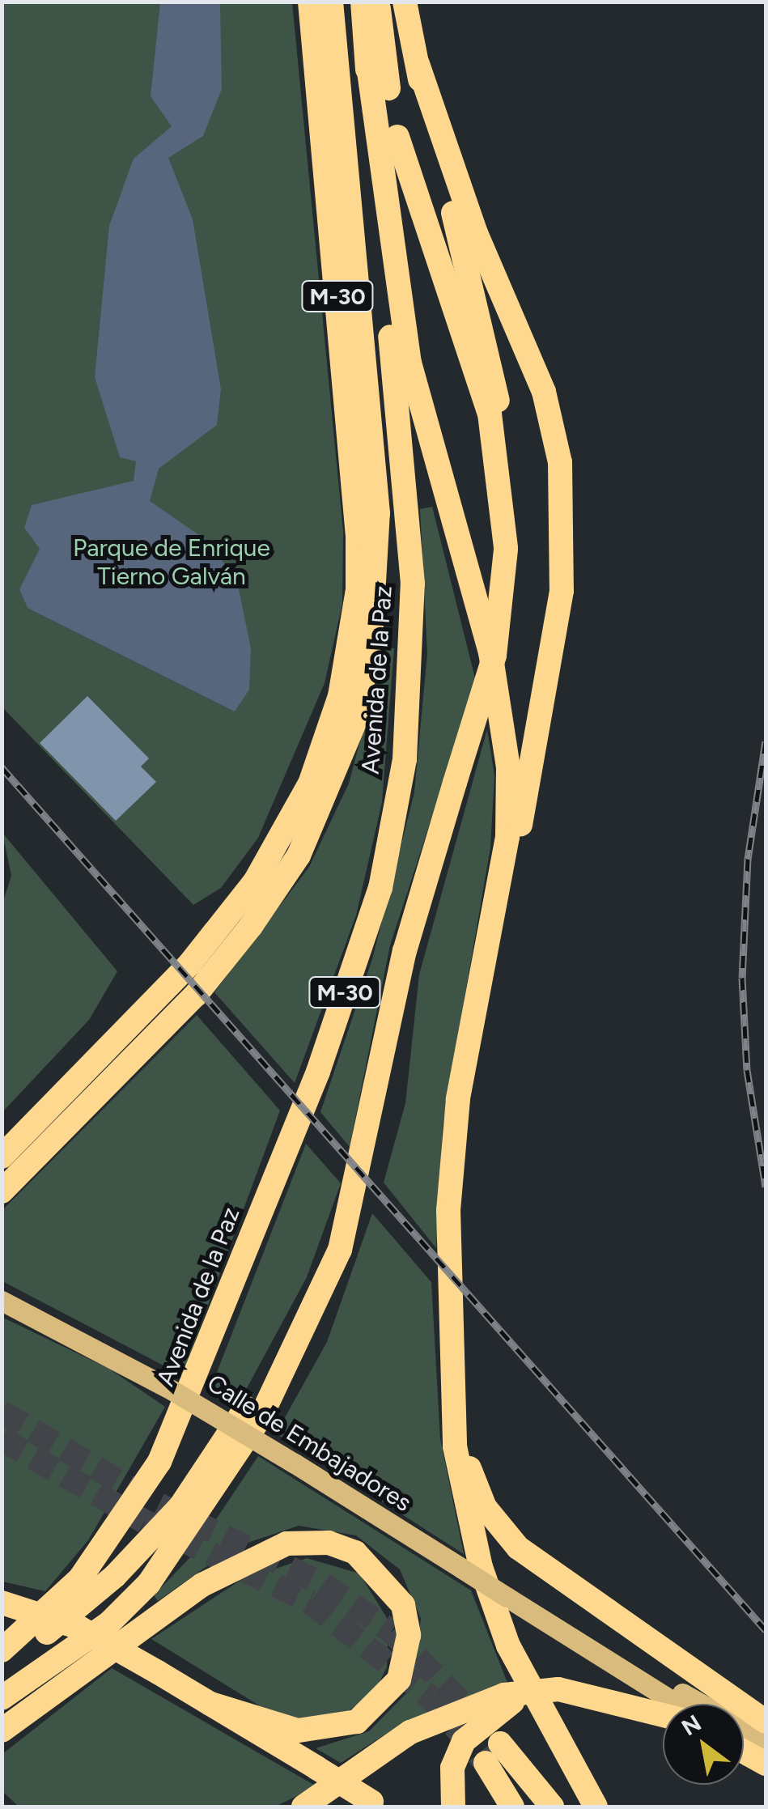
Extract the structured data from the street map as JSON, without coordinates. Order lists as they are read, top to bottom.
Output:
{
  "streets": {
    "highway": ["M-30", "Avenida de la Paz"],
    "main road": ["Calle de Embajadores"]
  },
  "parks": ["Parque de Enrique Tierno Galván"],
  "north": "top left"
}
